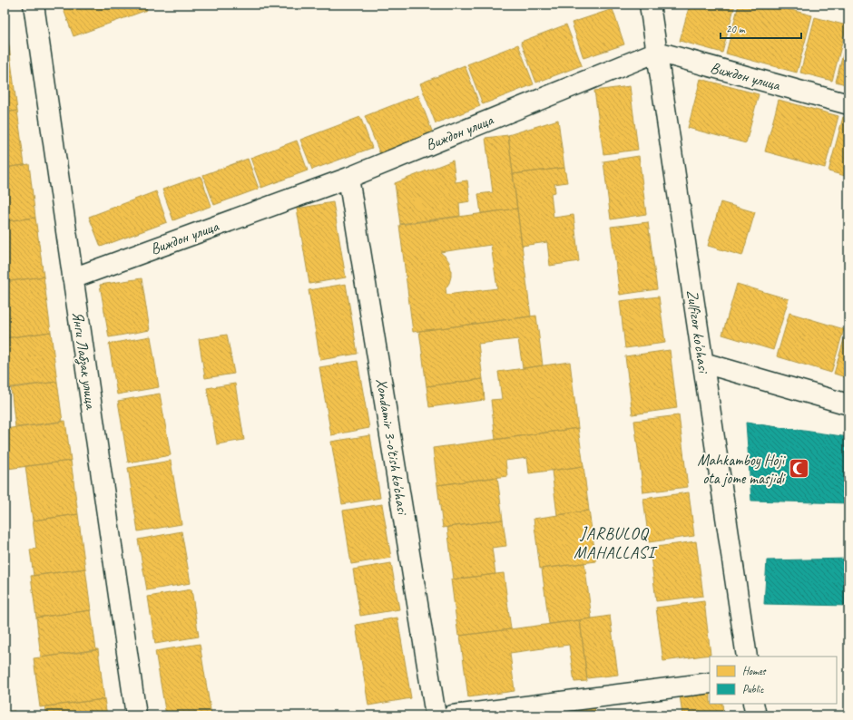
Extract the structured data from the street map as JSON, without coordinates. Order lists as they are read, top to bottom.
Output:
{
  "streets": {
    "street": [
      "Виждон улица",
      "Zulfizor ko'chasi",
      "Янги Лабзак улица",
      "Xondamir 3-o'tish ko'chasi"
    ]
  },
  "crossings": [
    ["Виждон улица", "Zulfizor ko'chasi"],
    ["Виждон улица", "Янги Лабзак улица"],
    ["Виждон улица", "Xondamir 3-o'tish ko'chasi"]
  ],
  "districts": ["JARBULOQ MAHALLASI"],
  "places": {
    "mosque": ["Mahkamboy Hoji ota jome masjidi"]
  },
  "legend": ["Homes", "Public"],
  "scale_bar": "20 m"
}
